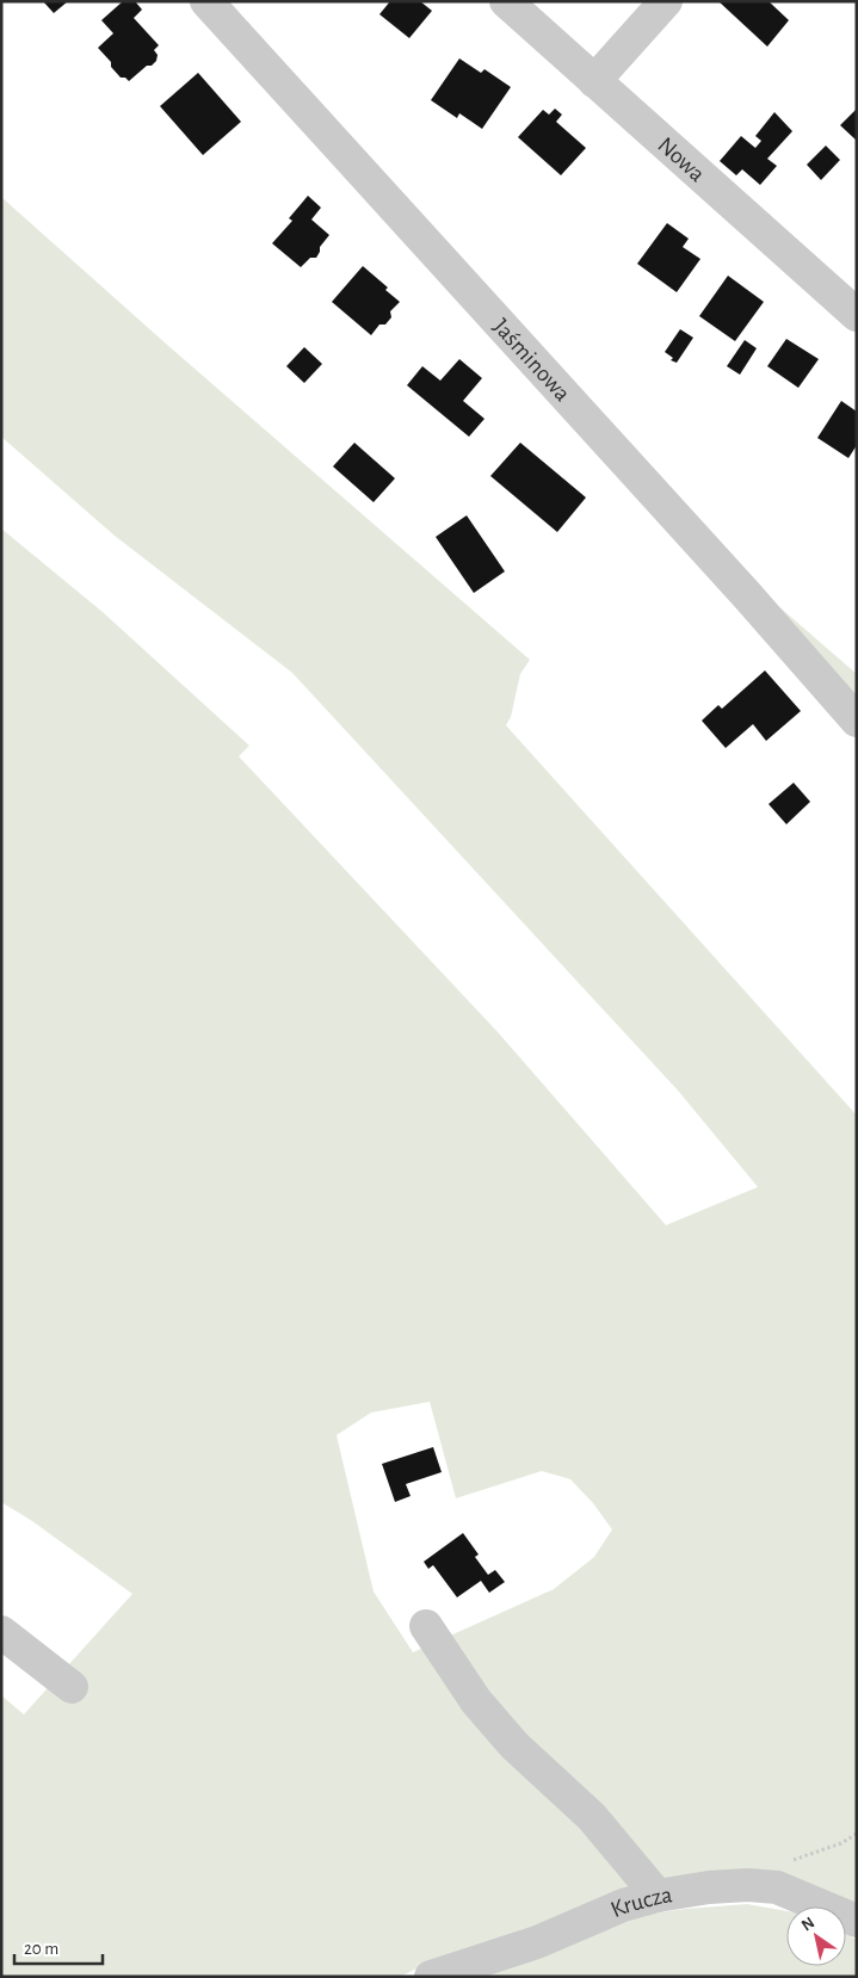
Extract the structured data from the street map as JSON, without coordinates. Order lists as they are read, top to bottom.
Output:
{
  "streets": {
    "street": ["Nowa", "Jaśminowa", "Krucza"]
  },
  "scale_bar": "20 m",
  "north": "top left"
}
